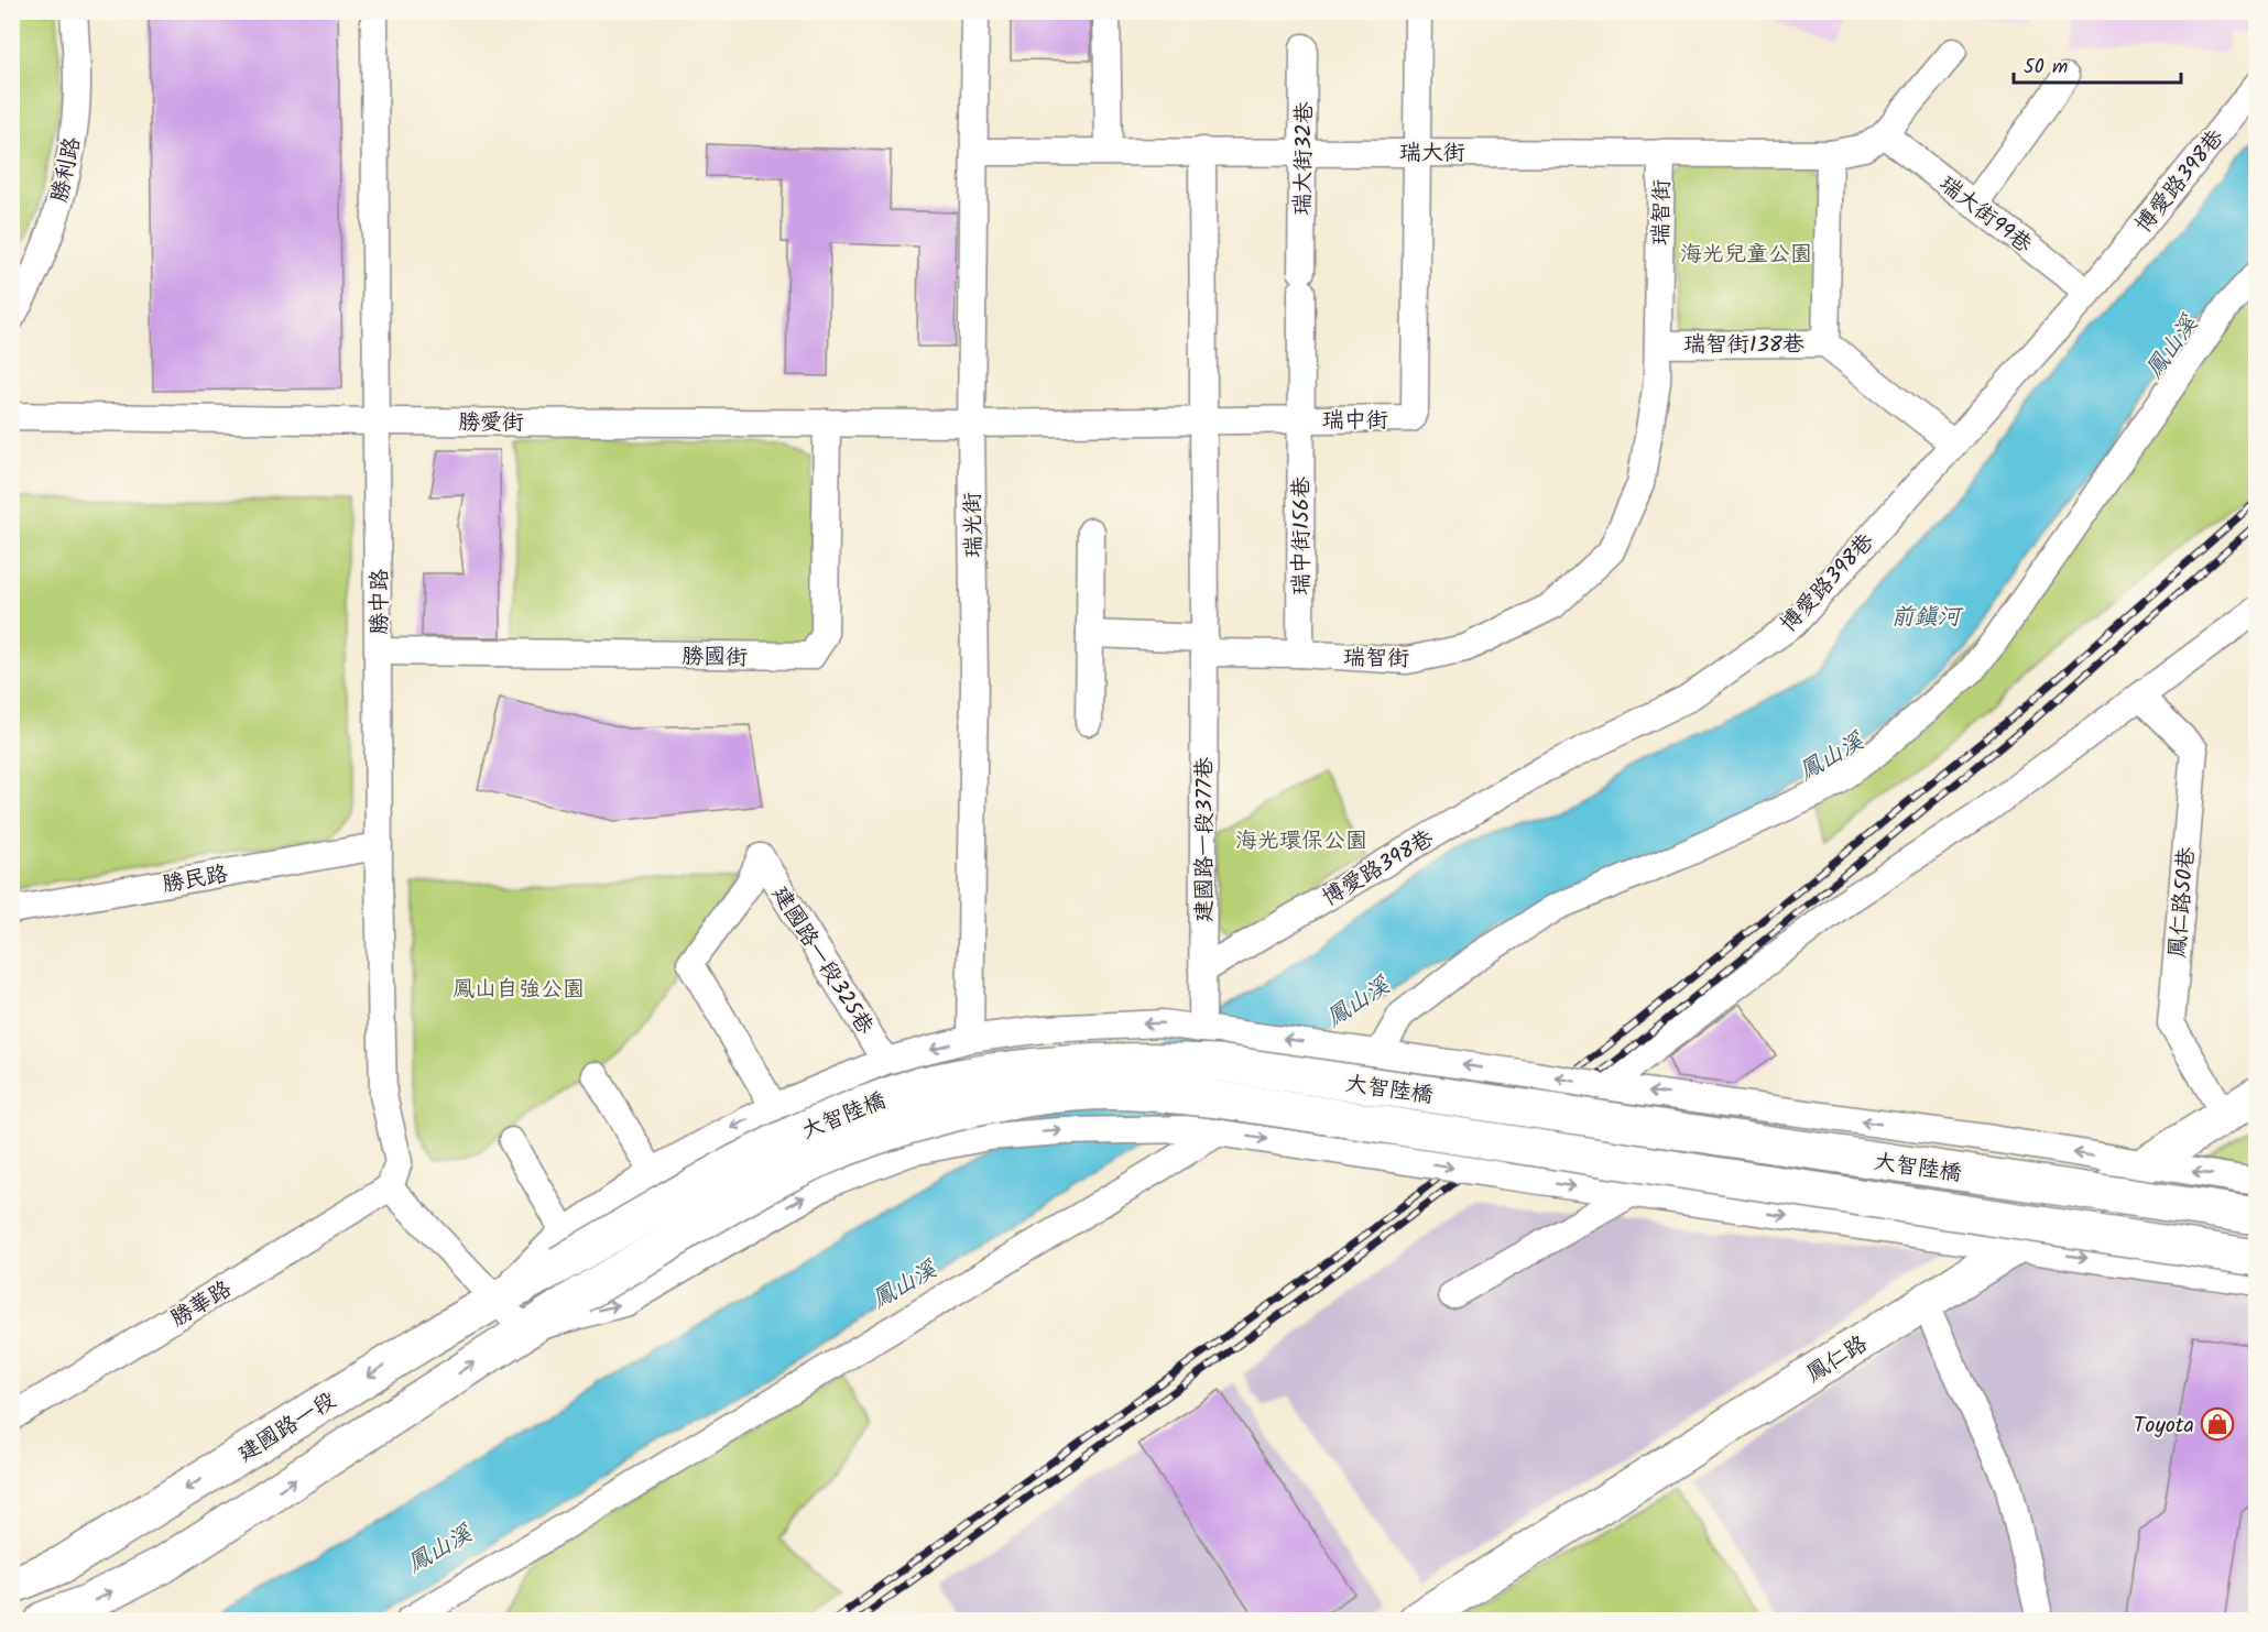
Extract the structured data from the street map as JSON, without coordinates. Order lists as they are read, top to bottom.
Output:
{
  "streets": {
    "main road": ["大智陸橋", "鳳仁路", "建國路一段"],
    "street": [
      "瑞大街",
      "瑞大街32巷",
      "勝利路",
      "博愛路398巷",
      "瑞智街",
      "瑞大街99巷",
      "瑞智街138巷",
      "瑞中街",
      "勝愛街",
      "瑞光街",
      "瑞中街156巷",
      "勝中路",
      "勝國街",
      "建國路一段377巷",
      "勝民路",
      "鳳仁路50巷",
      "建國路一段325巷",
      "勝華路"
    ]
  },
  "crossings": [
    ["瑞大街", "瑞大街32巷"],
    ["瑞大街", "瑞智街"],
    ["瑞大街", "瑞大街99巷"],
    ["瑞大街", "瑞中街"],
    ["瑞大街", "瑞光街"],
    ["瑞大街32巷", "瑞中街"],
    ["瑞大街32巷", "瑞中街156巷"],
    ["博愛路398巷", "瑞大街99巷"],
    ["博愛路398巷", "瑞智街138巷"],
    ["博愛路398巷", "建國路一段377巷"],
    ["瑞智街", "瑞智街138巷"],
    ["瑞智街", "瑞中街156巷"],
    ["瑞智街", "建國路一段377巷"],
    ["瑞中街", "勝愛街"],
    ["瑞中街", "瑞光街"],
    ["瑞中街", "瑞中街156巷"],
    ["勝愛街", "瑞光街"],
    ["勝愛街", "勝中路"],
    ["勝愛街", "勝國街"],
    ["勝中路", "勝國街"],
    ["勝中路", "勝民路"],
    ["勝中路", "勝華路"],
    ["鳳仁路50巷", "鳳仁路"],
    ["大智陸橋", "建國路一段"]
  ],
  "water": ["鳳山溪", "前鎮河"],
  "parks": ["海光兒童公園", "海光環保公園", "鳳山自強公園"],
  "places": {
    "shop": ["Toyota"]
  },
  "scale_bar": "50 m"
}
